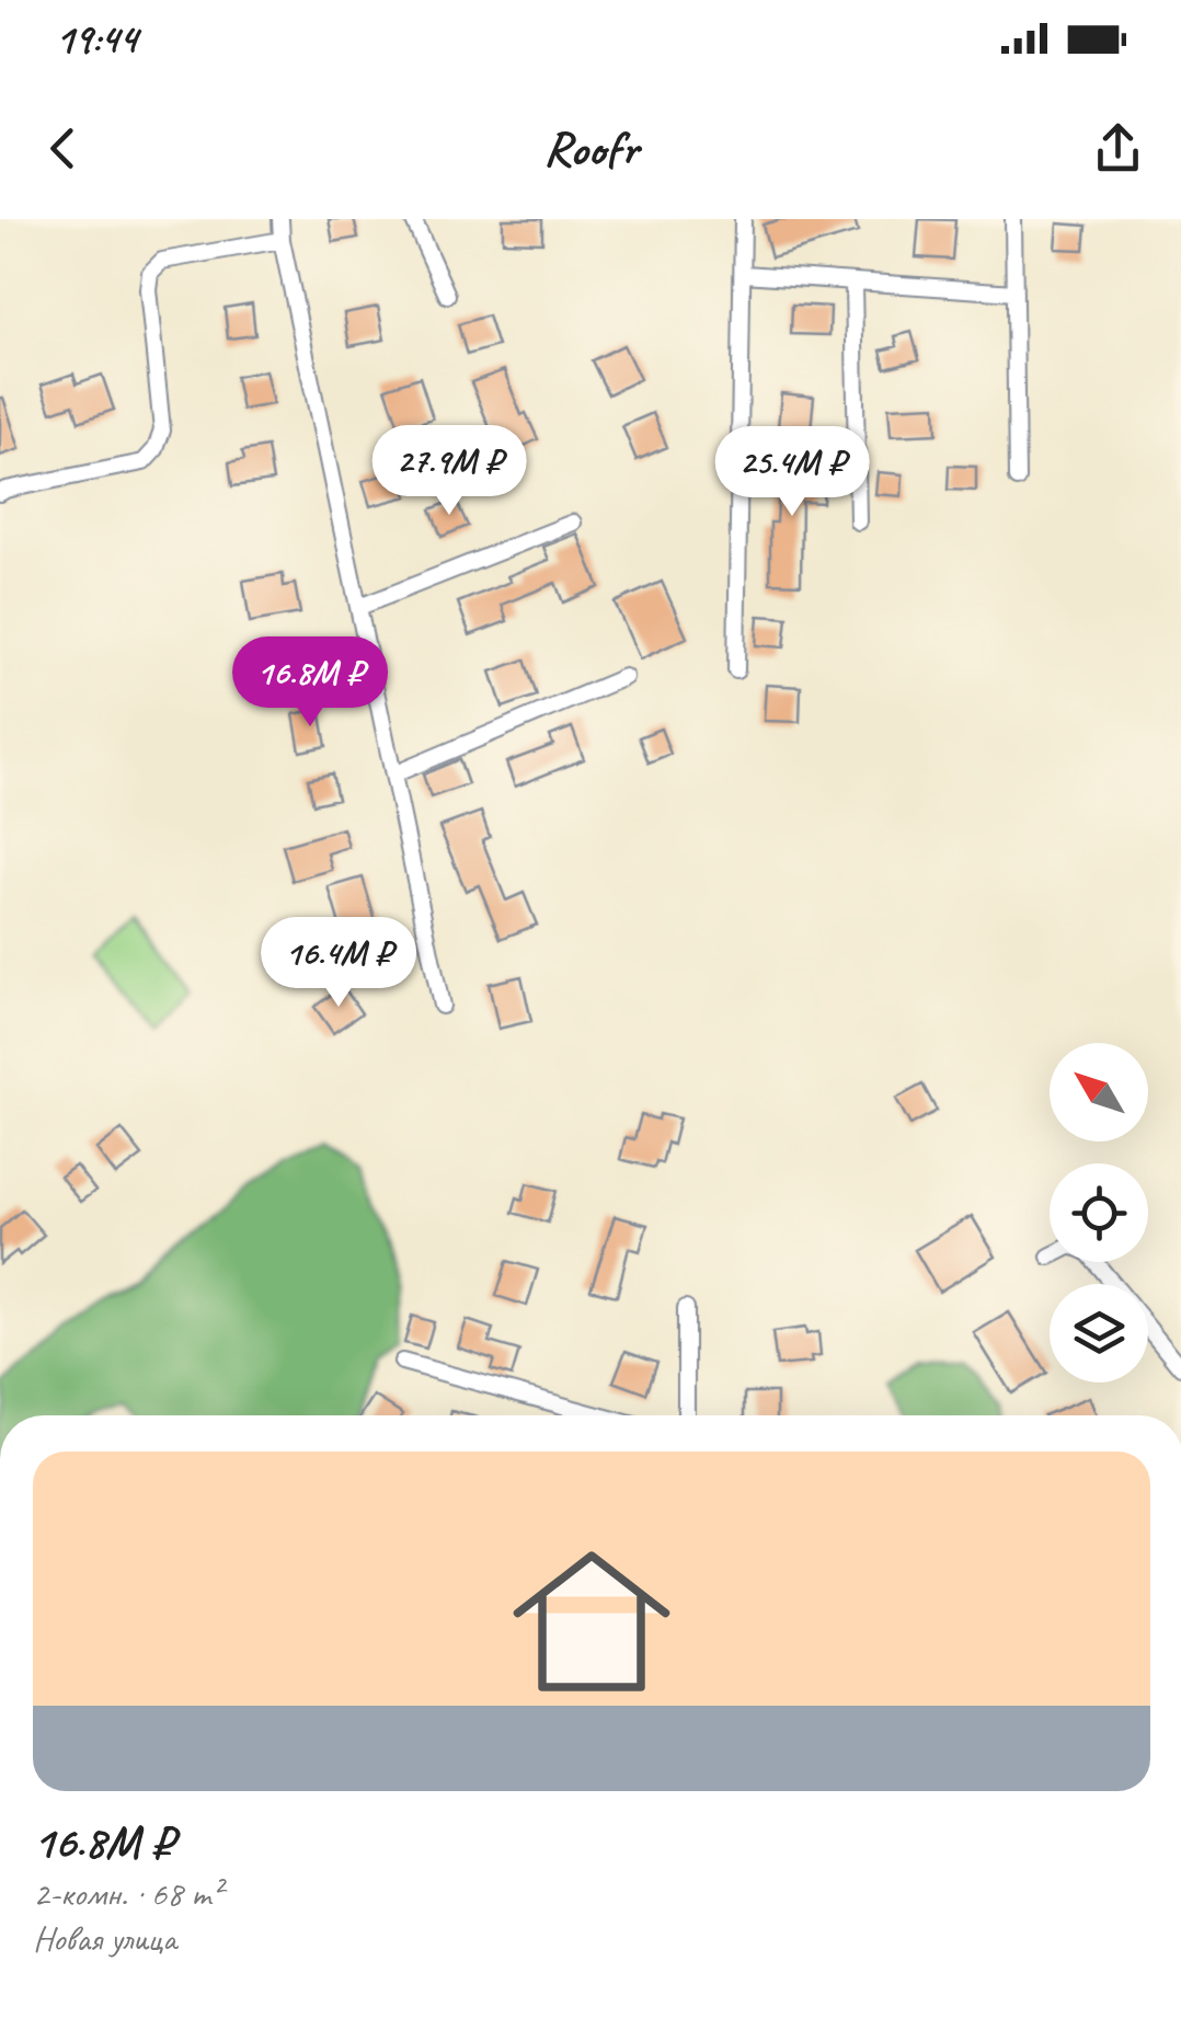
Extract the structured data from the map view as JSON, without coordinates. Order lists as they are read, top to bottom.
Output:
{
  "north": "top left",
  "page": {
    "status": "19:44",
    "header": "Roofr",
    "price": [
      "27.9M ₽",
      "25.4M ₽",
      "16.8M ₽",
      "16.4M ₽"
    ],
    "list": [
      {
        "name": "16.8M ₽",
        "note": "2-комн. · 68 m² · Новая улица"
      }
    ]
  }
}
